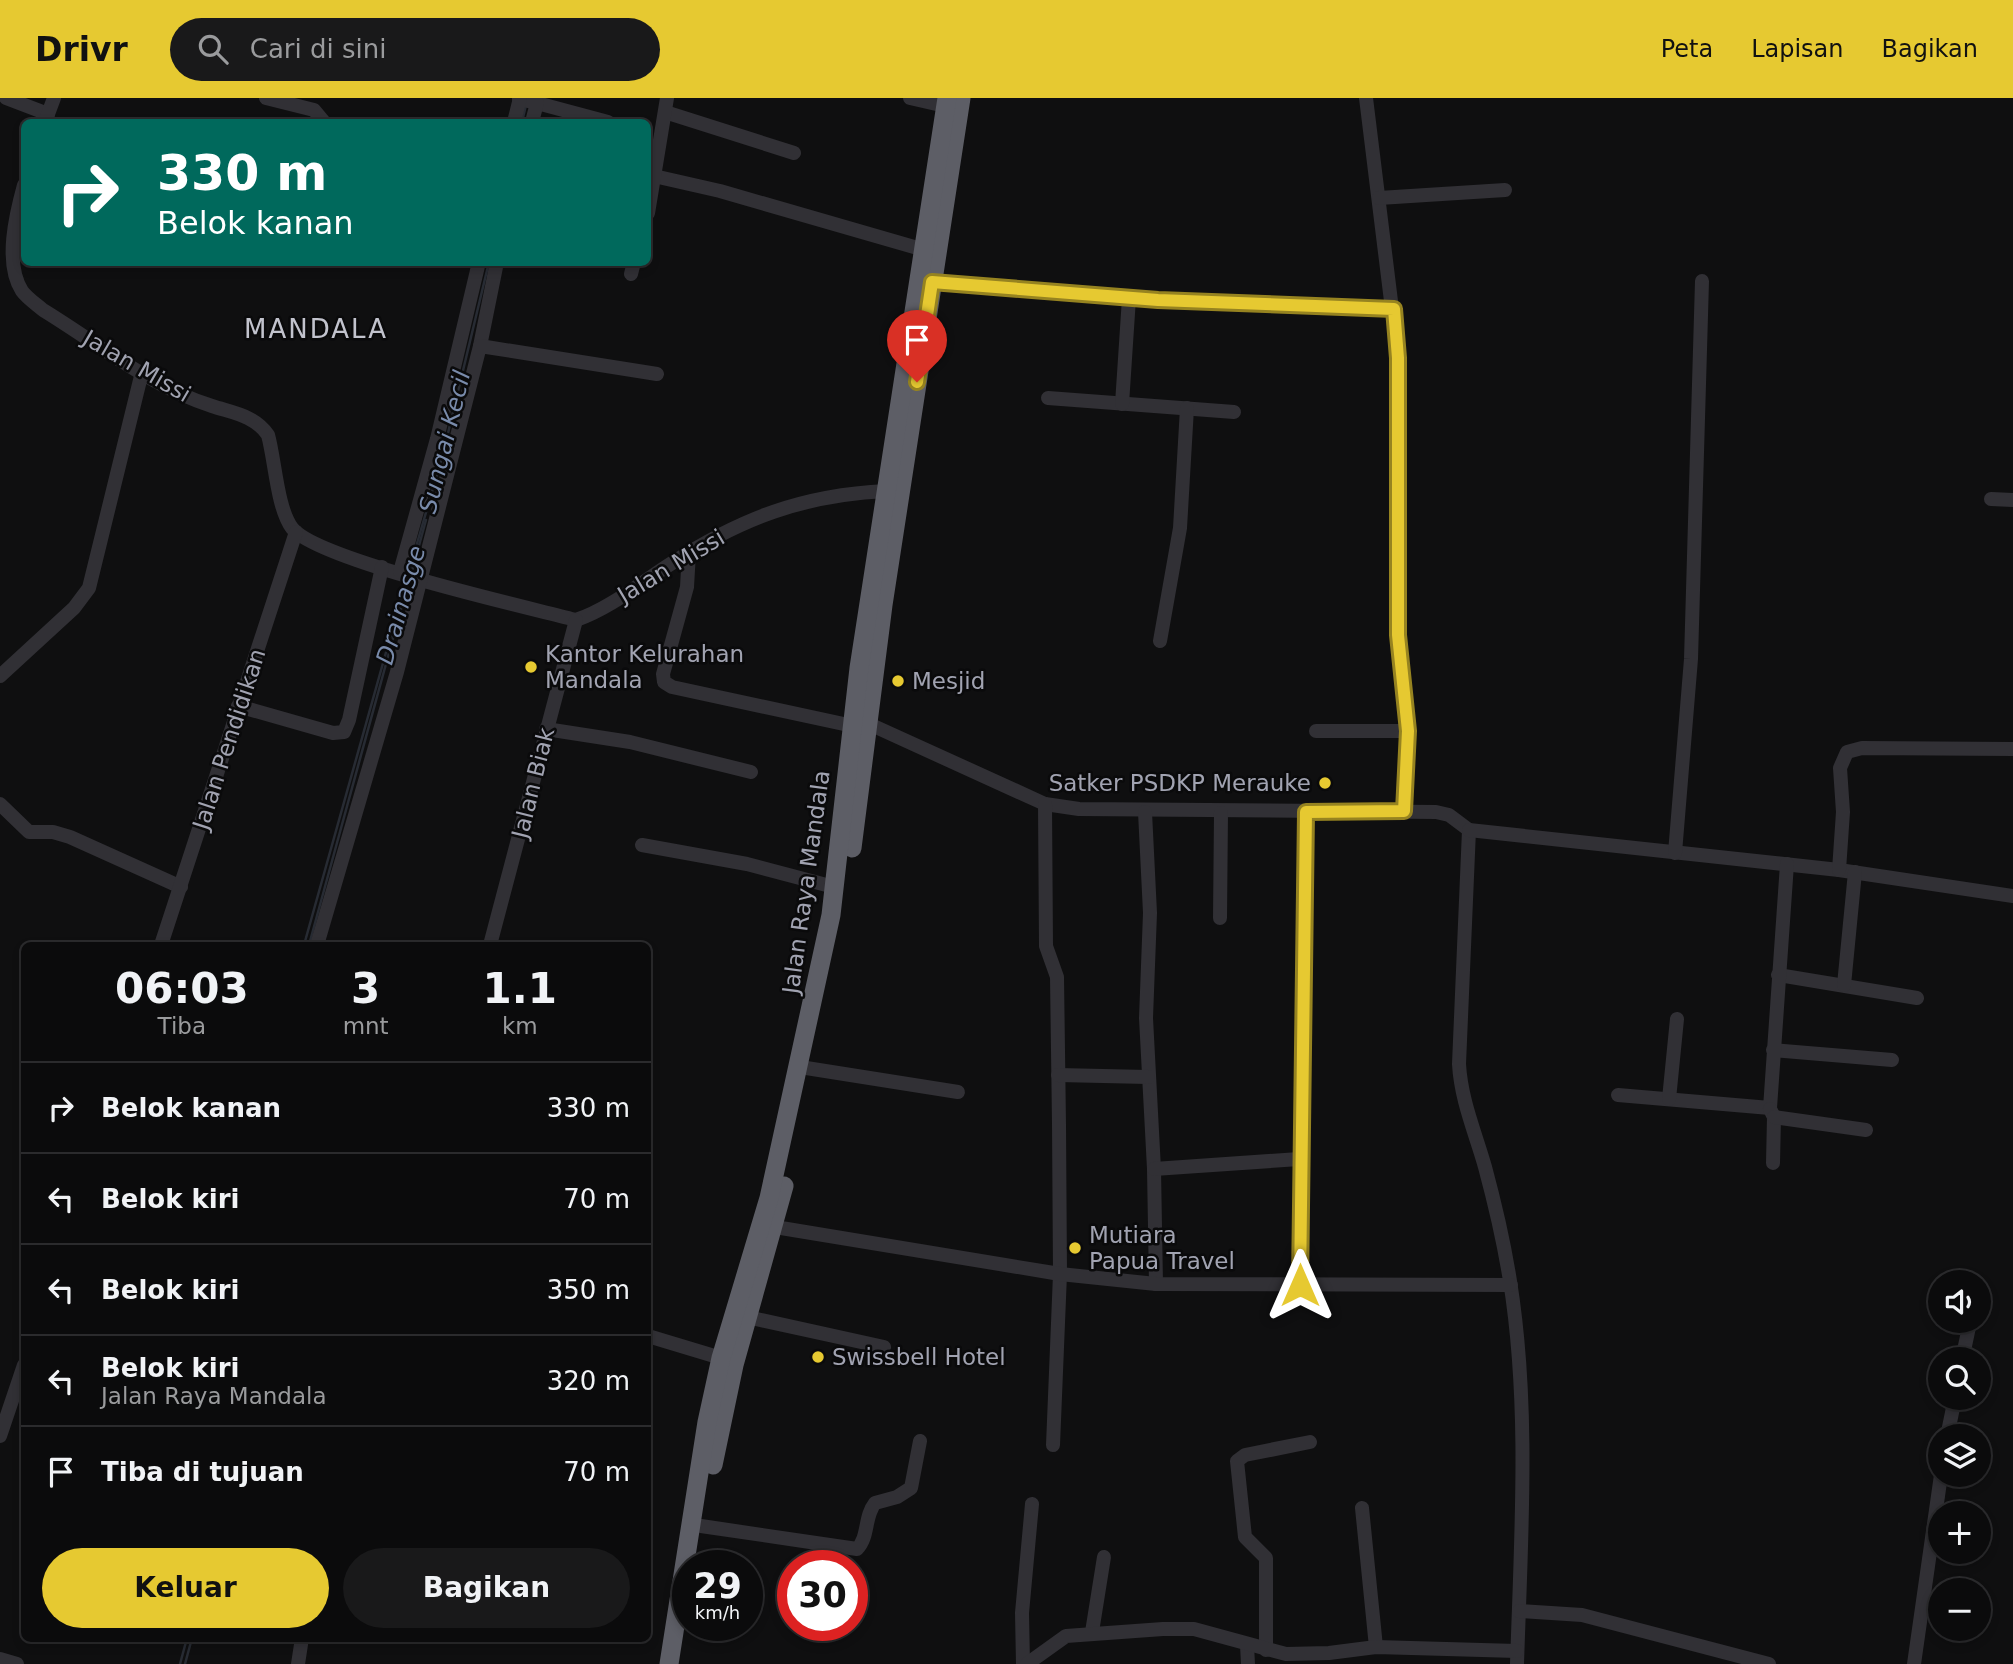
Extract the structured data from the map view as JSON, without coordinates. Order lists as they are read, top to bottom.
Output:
{
  "streets": {
    "highway": ["Jalan Raya Mandala"],
    "street": ["Jalan Missi", "Jalan Pendidikan", "Jalan Biak"]
  },
  "crossings": [
    ["Jalan Missi", "Jalan Pendidikan"],
    ["Jalan Missi", "Jalan Biak"],
    ["Jalan Missi", "Jalan Raya Mandala"]
  ],
  "districts": ["MANDALA"],
  "water": ["Sungai Kecil", "Drainasge"],
  "places": [
    "Kantor Kelurahan Mandala",
    "Mesjid",
    "Satker PSDKP Merauke",
    "Mutiara Papua Travel",
    "Swissbell Hotel"
  ],
  "page": {
    "header": "Drivr",
    "search": "Cari di sini",
    "nav": ["Peta", "Lapisan", "Bagikan"],
    "turn": ["330 m", "Belok kanan"],
    "eta": [
      "06:03",
      "Tiba",
      "3",
      "mnt",
      "1.1",
      "km"
    ],
    "list": [
      {
        "name": "Belok kanan",
        "value": "330 m"
      },
      {
        "name": "Belok kiri",
        "value": "70 m"
      },
      {
        "name": "Belok kiri",
        "value": "350 m"
      },
      {
        "name": "Belok kiri",
        "note": "Jalan Raya Mandala",
        "value": "320 m"
      },
      {
        "name": "Tiba di tujuan",
        "value": "70 m"
      }
    ],
    "map_buttons": ["+", "−"],
    "buttons": ["Keluar", "Bagikan"],
    "speed": "29 km/h",
    "limit": "30"
  }
}
